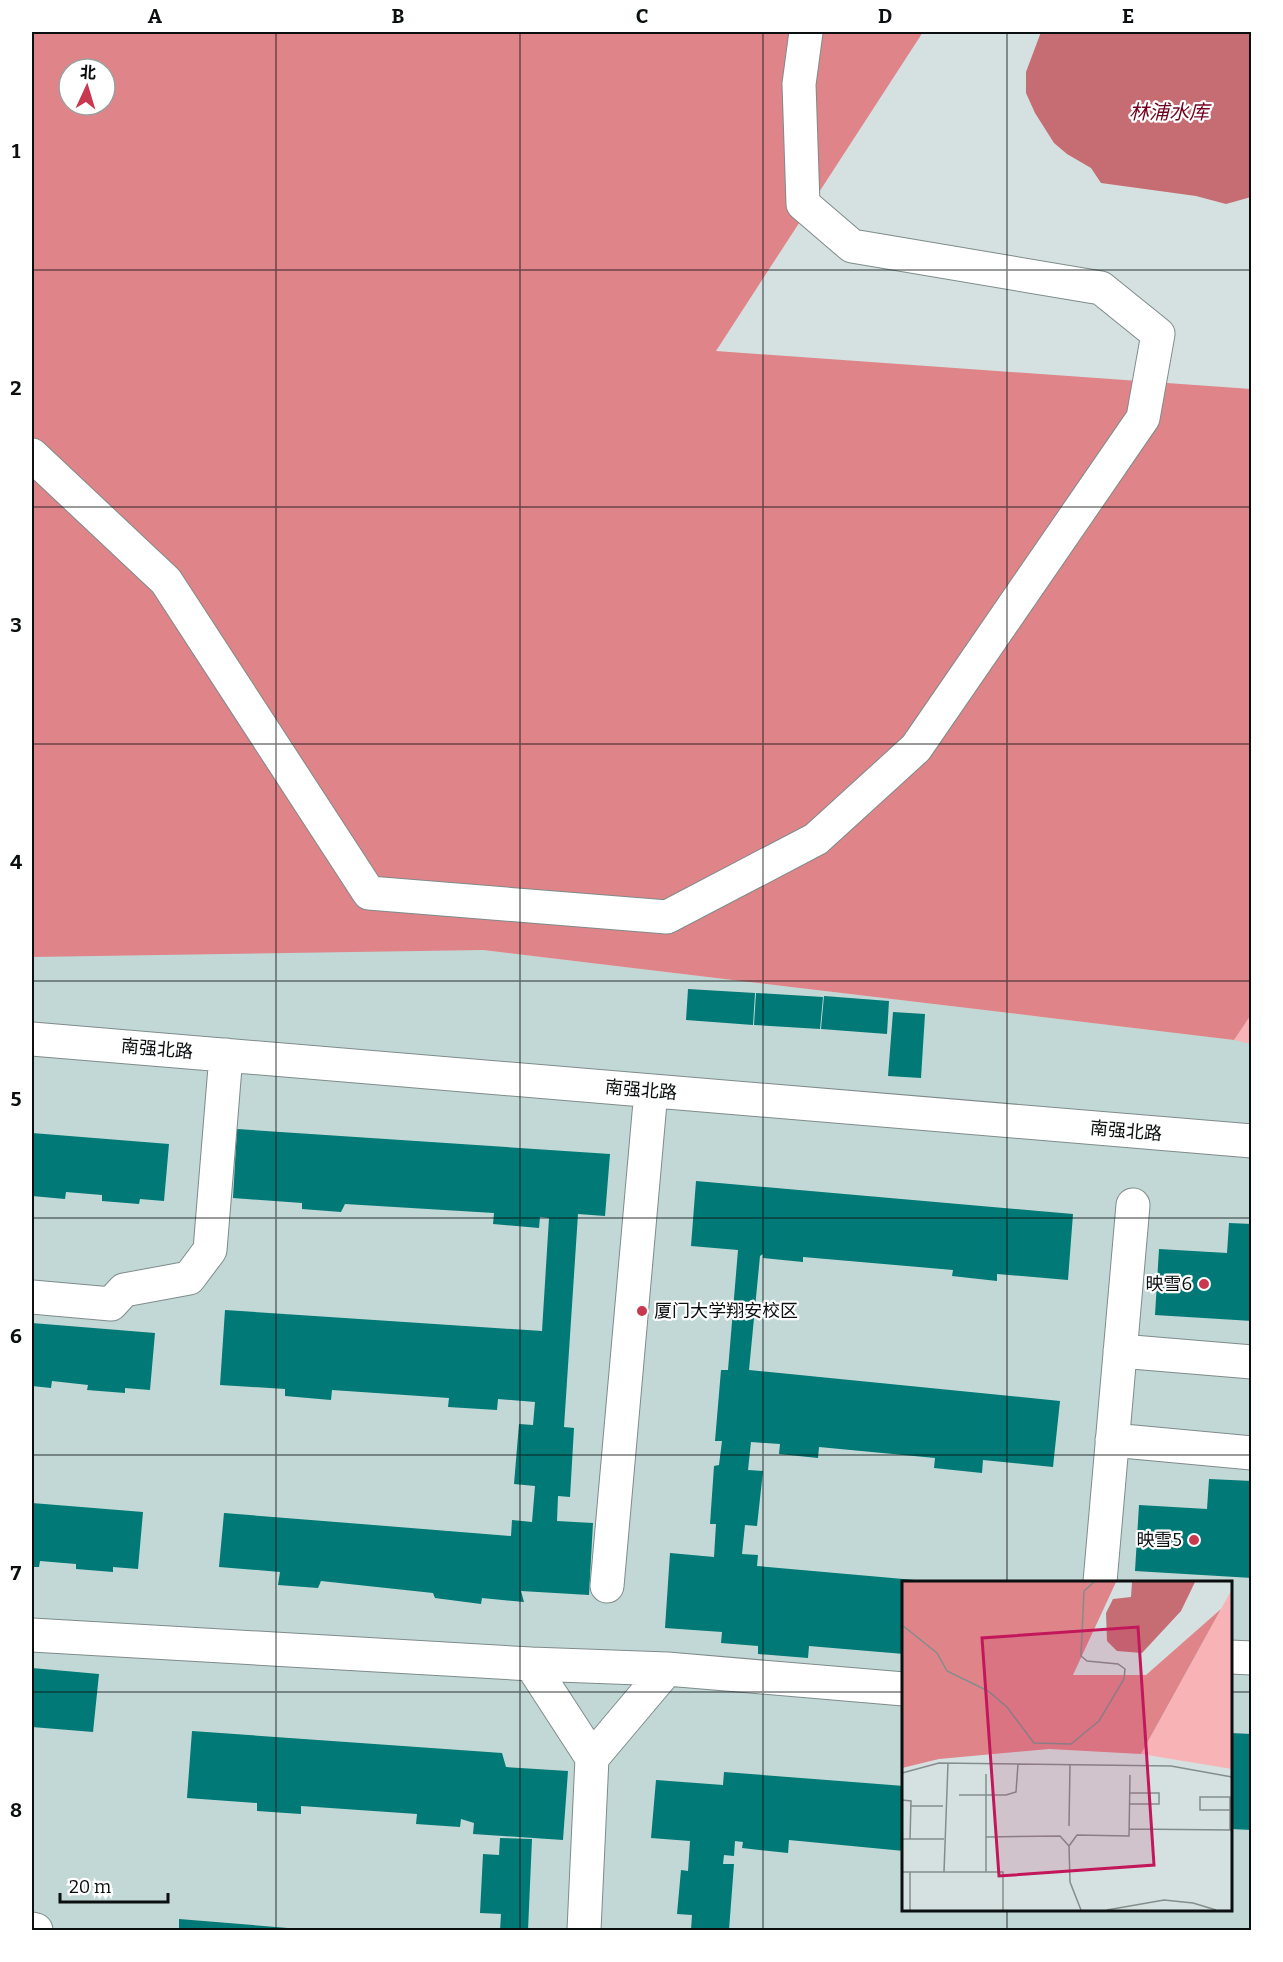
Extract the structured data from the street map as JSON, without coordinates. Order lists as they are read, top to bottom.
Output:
{
  "streets": {
    "street": ["南强北路"]
  },
  "water": ["林浦水库"],
  "places": ["映雪6", "厦门大学翔安校区", "映雪5"],
  "scale_bar": "20 m",
  "north": "top",
  "grid": {
    "columns": [
      "A",
      "B",
      "C",
      "D",
      "E"
    ],
    "rows": [
      "1",
      "2",
      "3",
      "4",
      "5",
      "6",
      "7",
      "8"
    ]
  }
}
